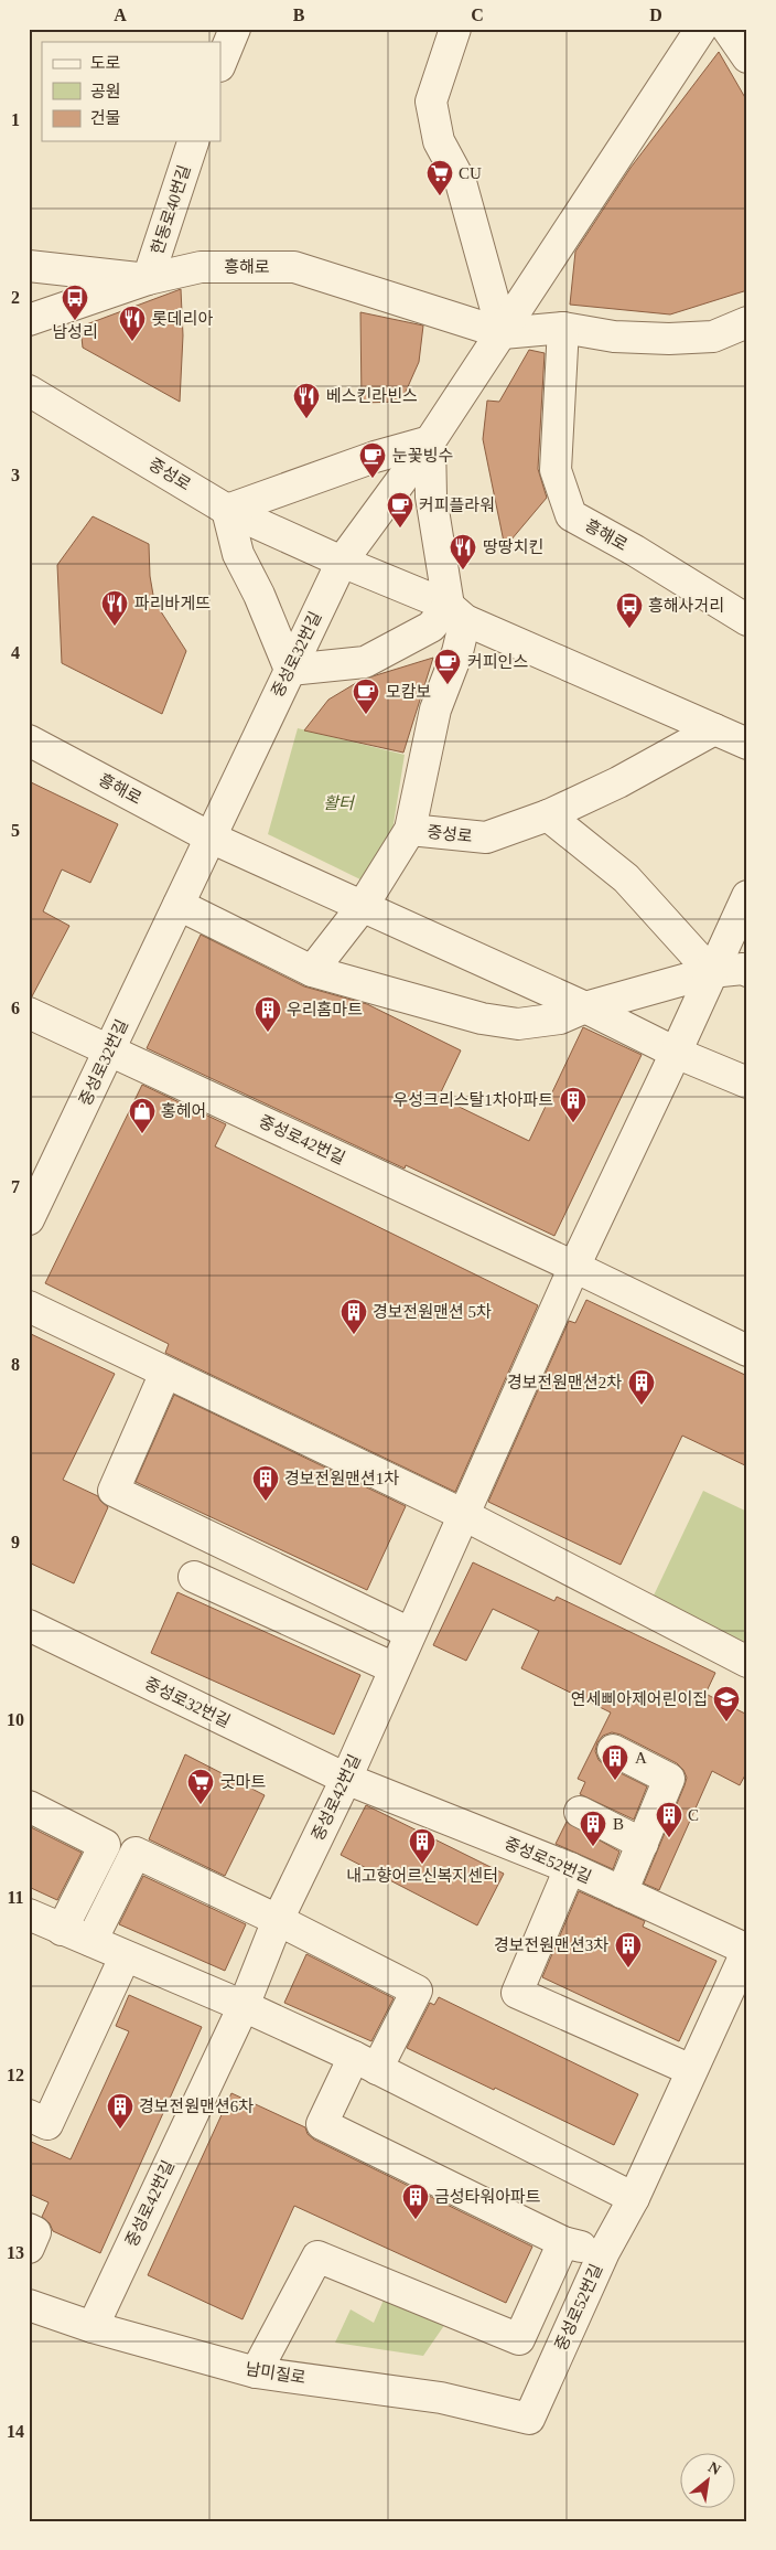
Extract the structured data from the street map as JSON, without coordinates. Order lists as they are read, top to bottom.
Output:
{
  "streets": {
    "street": [
      "한동로40번길",
      "흥해로",
      "중성로",
      "중성로32번길",
      "중성로42번길",
      "중성로52번길",
      "남미질로"
    ]
  },
  "crossings": [
    ["한동로40번길", "흥해로"],
    ["흥해로", "중성로32번길"],
    ["중성로", "중성로32번길"],
    ["중성로32번길", "중성로42번길"],
    ["중성로32번길", "중성로52번길"],
    ["중성로42번길", "중성로52번길"],
    ["중성로42번길", "남미질로"],
    ["중성로52번길", "남미질로"]
  ],
  "parks": ["활터"],
  "places": {
    "supermarket": ["CU", "굿마트"],
    "bus stop": ["남성리", "흥해사거리"],
    "restaurant": [
      "롯데리아",
      "베스킨라빈스",
      "땅땅치킨",
      "파리바게뜨"
    ],
    "cafe": [
      "눈꽃빙수",
      "커피플라워",
      "커피인스",
      "모캄보"
    ],
    "building": [
      "우리홈마트",
      "우성크리스탈1차아파트",
      "경보전원맨션 5차",
      "경보전원맨션2차",
      "경보전원맨션1차",
      "A",
      "C",
      "B",
      "내고향어르신복지센터",
      "경보전원맨션3차",
      "경보전원맨션6차",
      "금성타워아파트"
    ],
    "shop": ["홍헤어"],
    "school or university": ["연세삐아제어린이집"]
  },
  "legend": ["도로", "공원", "건물"],
  "north": "top right",
  "grid": {
    "columns": [
      "A",
      "B",
      "C",
      "D"
    ],
    "rows": [
      "1",
      "2",
      "3",
      "4",
      "5",
      "6",
      "7",
      "8",
      "9",
      "10",
      "11",
      "12",
      "13",
      "14"
    ]
  }
}
